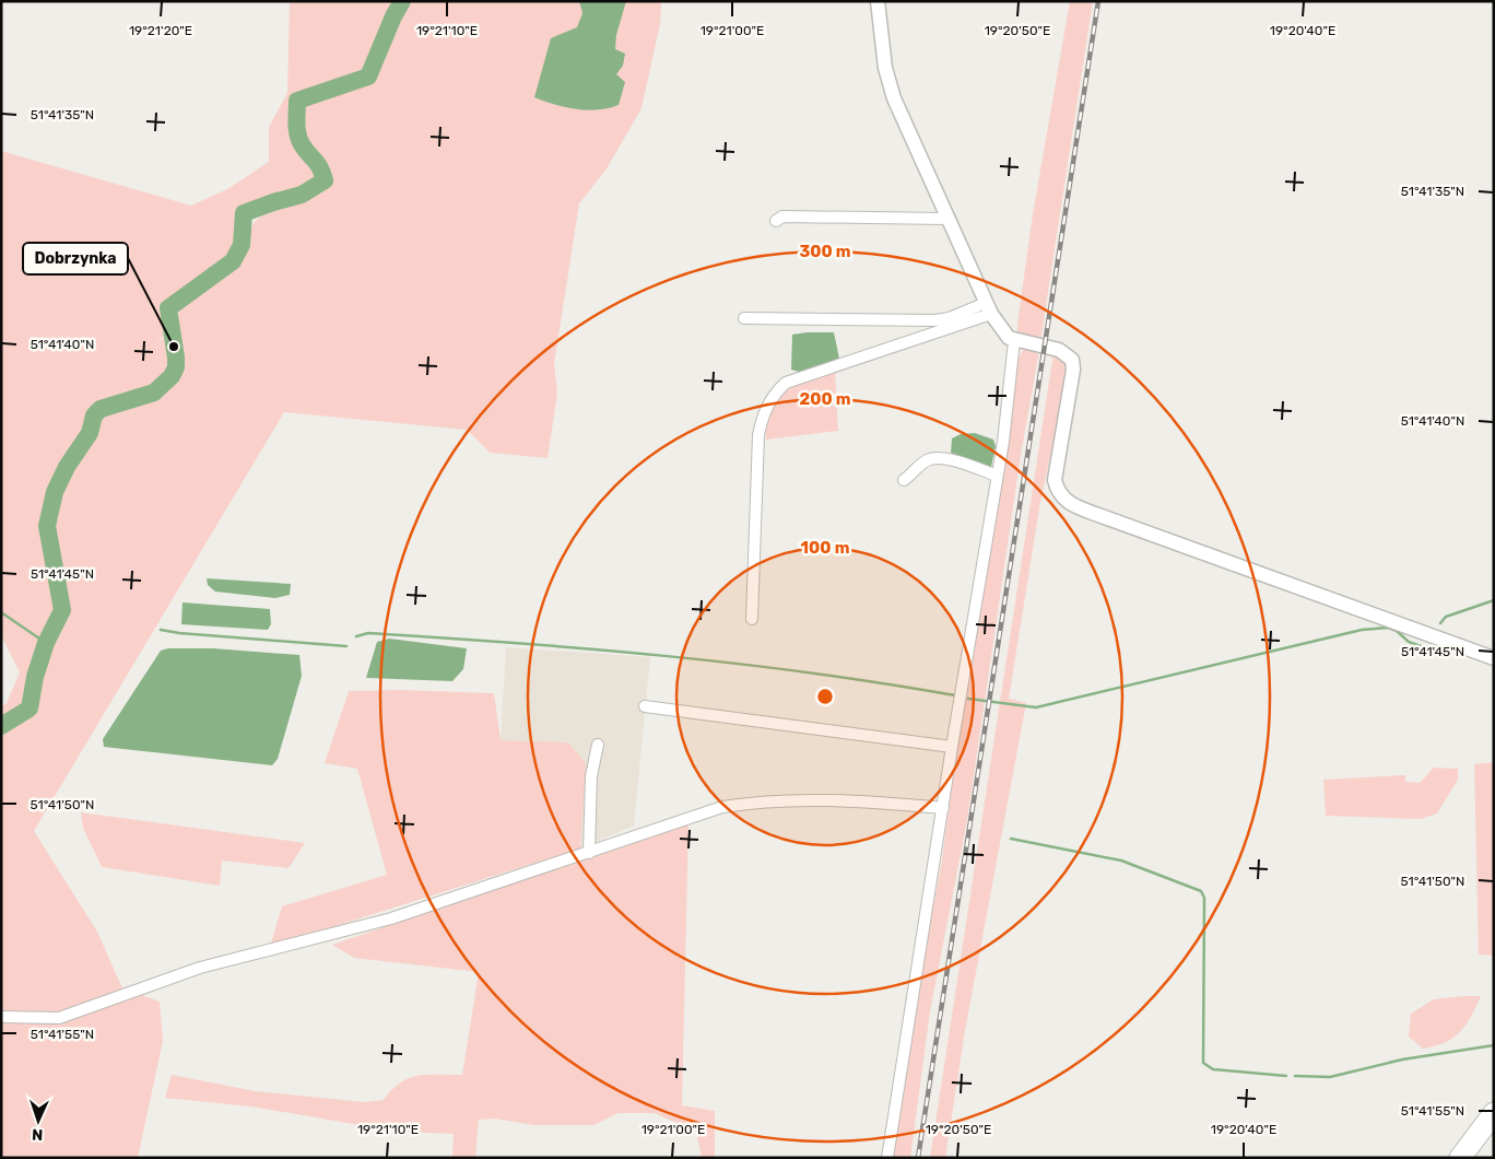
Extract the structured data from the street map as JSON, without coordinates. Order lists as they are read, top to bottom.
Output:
{
  "places": ["Dobrzynka"],
  "north": "bottom",
  "coordinates": [
    "19°21'20\"E",
    "19°21'10\"E",
    "19°21'00\"E",
    "19°20'50\"E",
    "19°20'40\"E",
    "51°41'35\"N",
    "51°41'40\"N",
    "51°41'45\"N",
    "51°41'50\"N",
    "51°41'55\"N"
  ],
  "rings": ["300 m", "200 m", "100 m"]
}
